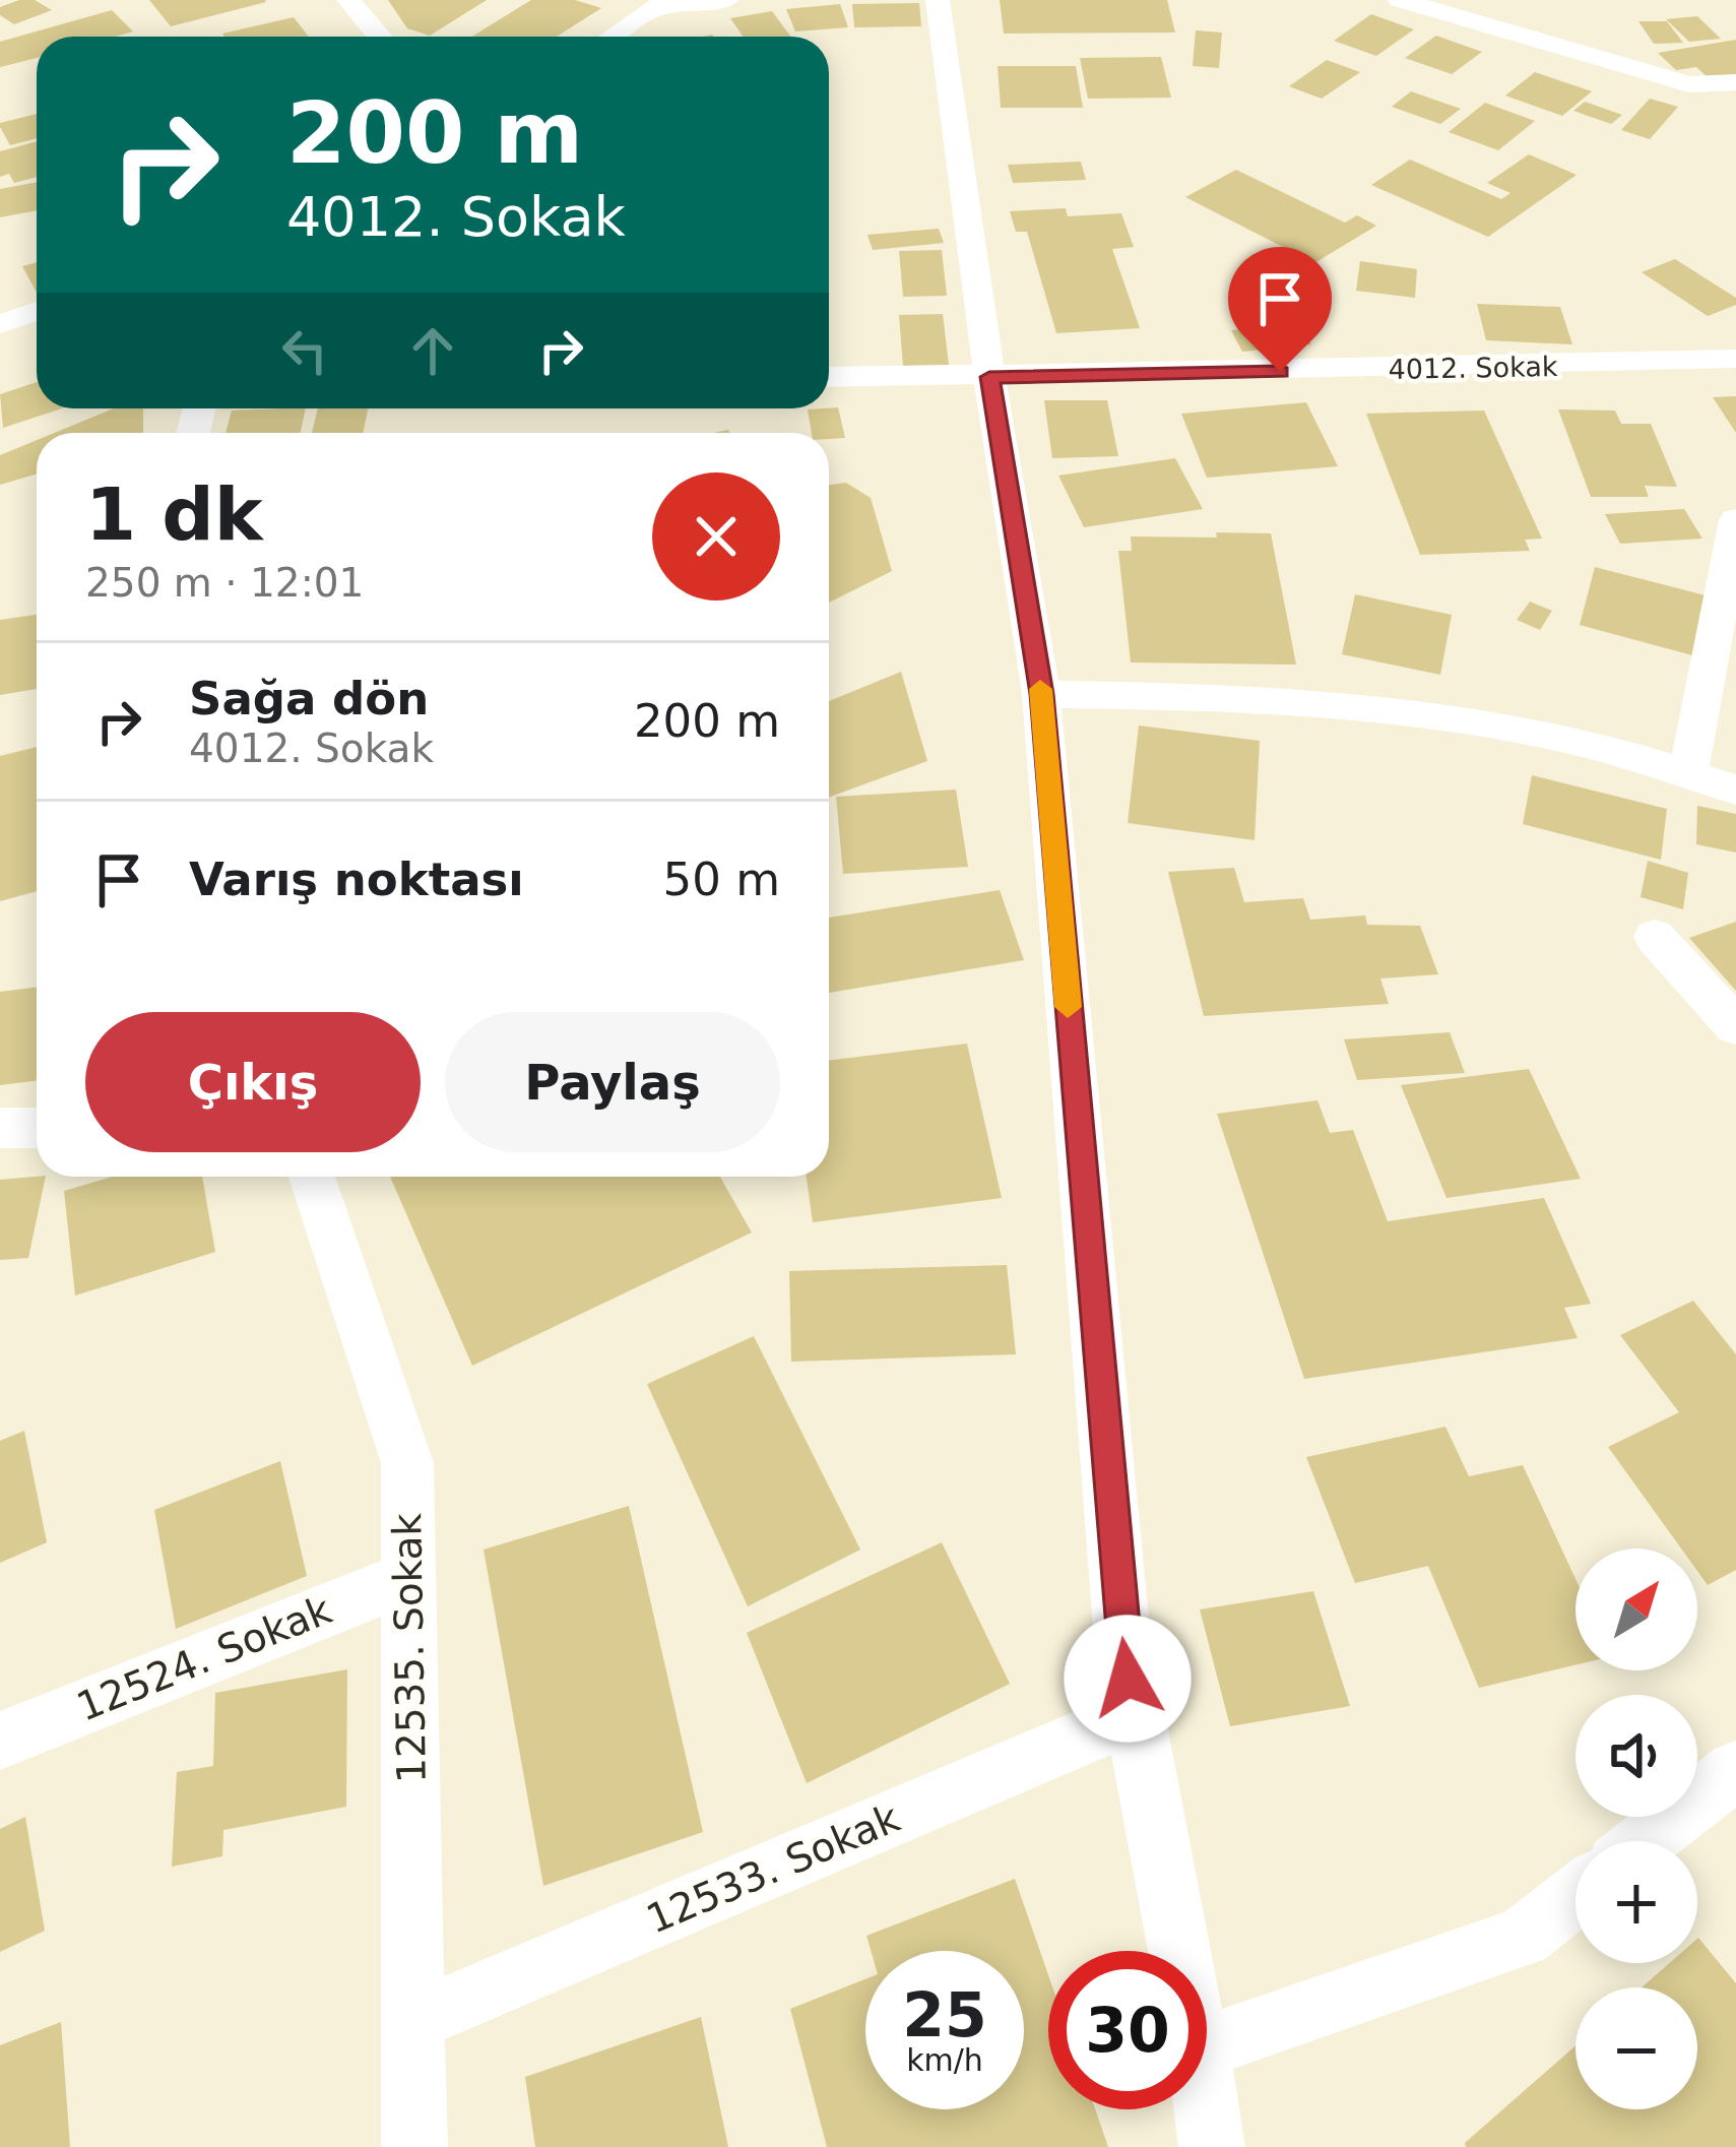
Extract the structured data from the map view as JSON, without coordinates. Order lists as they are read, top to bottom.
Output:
{
  "streets": {
    "street": [
      "4012. Sokak",
      "12535. Sokak",
      "12524. Sokak",
      "12533. Sokak"
    ]
  },
  "crossings": [
    ["12535. Sokak", "12524. Sokak"],
    ["12535. Sokak", "12533. Sokak"]
  ],
  "north": "top right",
  "page": {
    "turn": ["200 m", "4012. Sokak"],
    "heading": ["1 dk", "250 m · 12:01"],
    "list": [
      {
        "name": "Sağa dön",
        "note": "4012. Sokak",
        "value": "200 m"
      },
      {
        "name": "Varış noktası",
        "value": "50 m"
      }
    ],
    "buttons": ["Çıkış", "Paylaş"],
    "map_buttons": ["+", "−"],
    "speed": "25 km/h",
    "limit": "30"
  }
}
